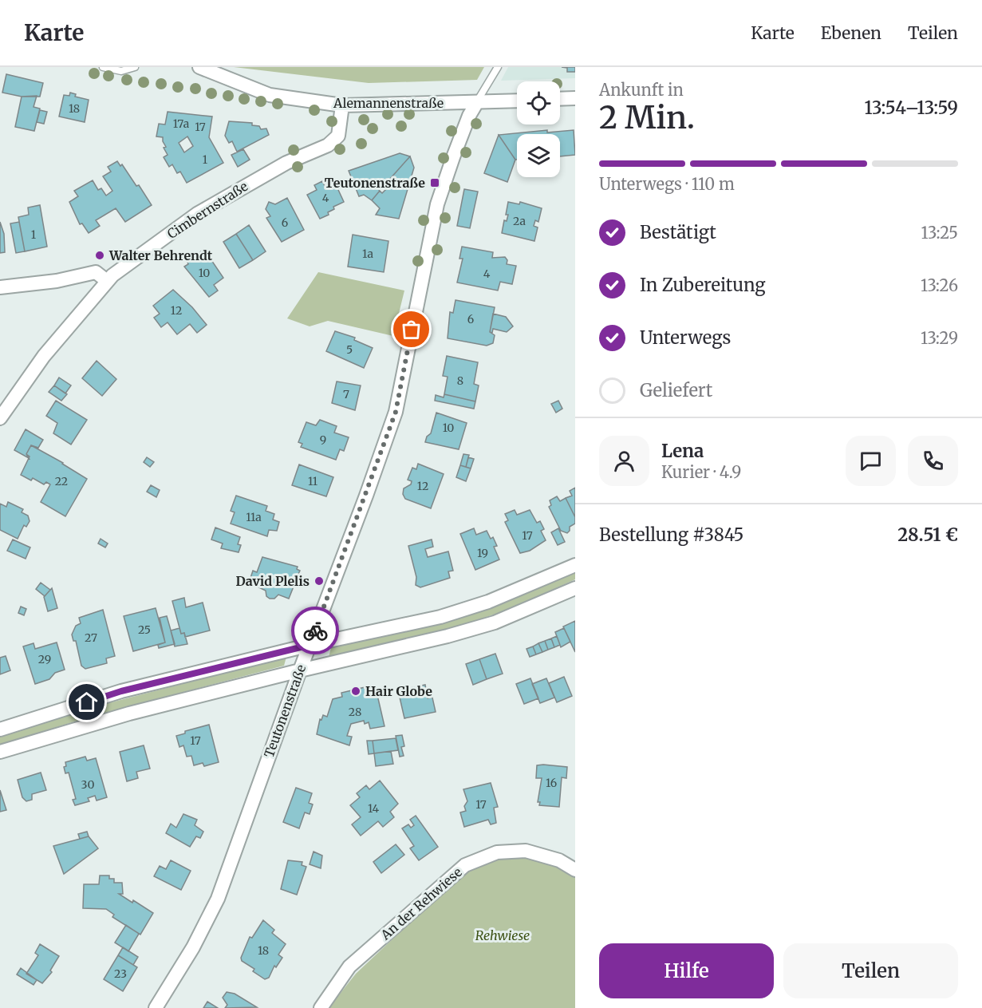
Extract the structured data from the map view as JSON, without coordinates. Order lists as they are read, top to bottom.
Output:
{
  "streets": {
    "street": [
      "Alemannenstraße",
      "Cimbernstraße",
      "Teutonenstraße",
      "An der Rehwiese"
    ]
  },
  "crossings": [
    ["Alemannenstraße", "Cimbernstraße"],
    ["Alemannenstraße", "Teutonenstraße"]
  ],
  "parks": ["Rehwiese"],
  "places": {
    "transit": ["Teutonenstraße"],
    "other": ["Walter Behrendt", "David Plelis", "Hair Globe"]
  },
  "house_numbers": [
    "18",
    "17a",
    "17",
    "1",
    "4",
    "2a",
    "6",
    "1",
    "1a",
    "10",
    "4",
    "12",
    "6",
    "5",
    "8",
    "7",
    "10",
    "9",
    "22",
    "11",
    "12",
    "11a",
    "17",
    "19",
    "25",
    "27",
    "29",
    "28",
    "17",
    "16",
    "30",
    "17",
    "14",
    "18",
    "23"
  ],
  "page": {
    "header": "Karte",
    "nav": ["Karte", "Ebenen", "Teilen"],
    "heading": ["2 Min.", "Ankunft in", "13:54–13:59"],
    "panel": [
      "Lena",
      "Kurier · 4.9",
      "Bestellung #3845",
      "28.51 €"
    ],
    "bar": "Unterwegs · 110 m",
    "list": [
      ["Bestätigt", "13:25"],
      ["In Zubereitung", "13:26"],
      ["Unterwegs", "13:29"],
      "Geliefert"
    ],
    "buttons": ["Hilfe", "Teilen"]
  }
}
